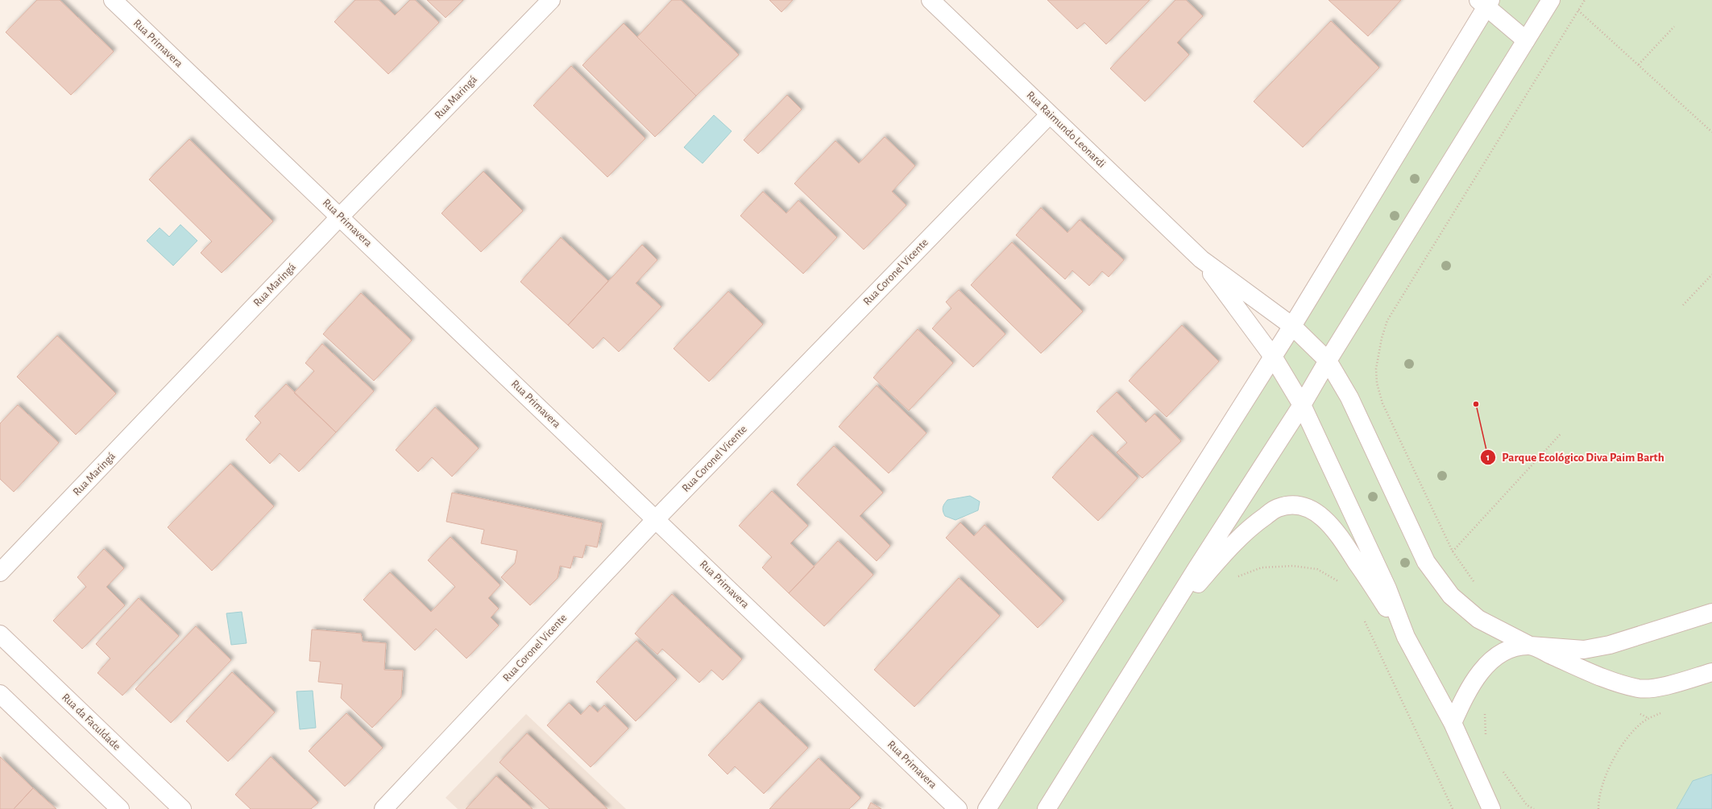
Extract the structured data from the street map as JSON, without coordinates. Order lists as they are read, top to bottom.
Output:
{
  "streets": {
    "street": [
      "Rua Primavera",
      "Rua Maringá",
      "Rua Raimundo Leonardi",
      "Rua Coronel Vicente",
      "Rua da Faculdade"
    ]
  },
  "crossings": [
    ["Rua Primavera", "Rua Maringá"],
    ["Rua Primavera", "Rua Coronel Vicente"],
    ["Rua Raimundo Leonardi", "Rua Coronel Vicente"]
  ],
  "places": ["Parque Ecológico Diva Paim Barth"]
}
